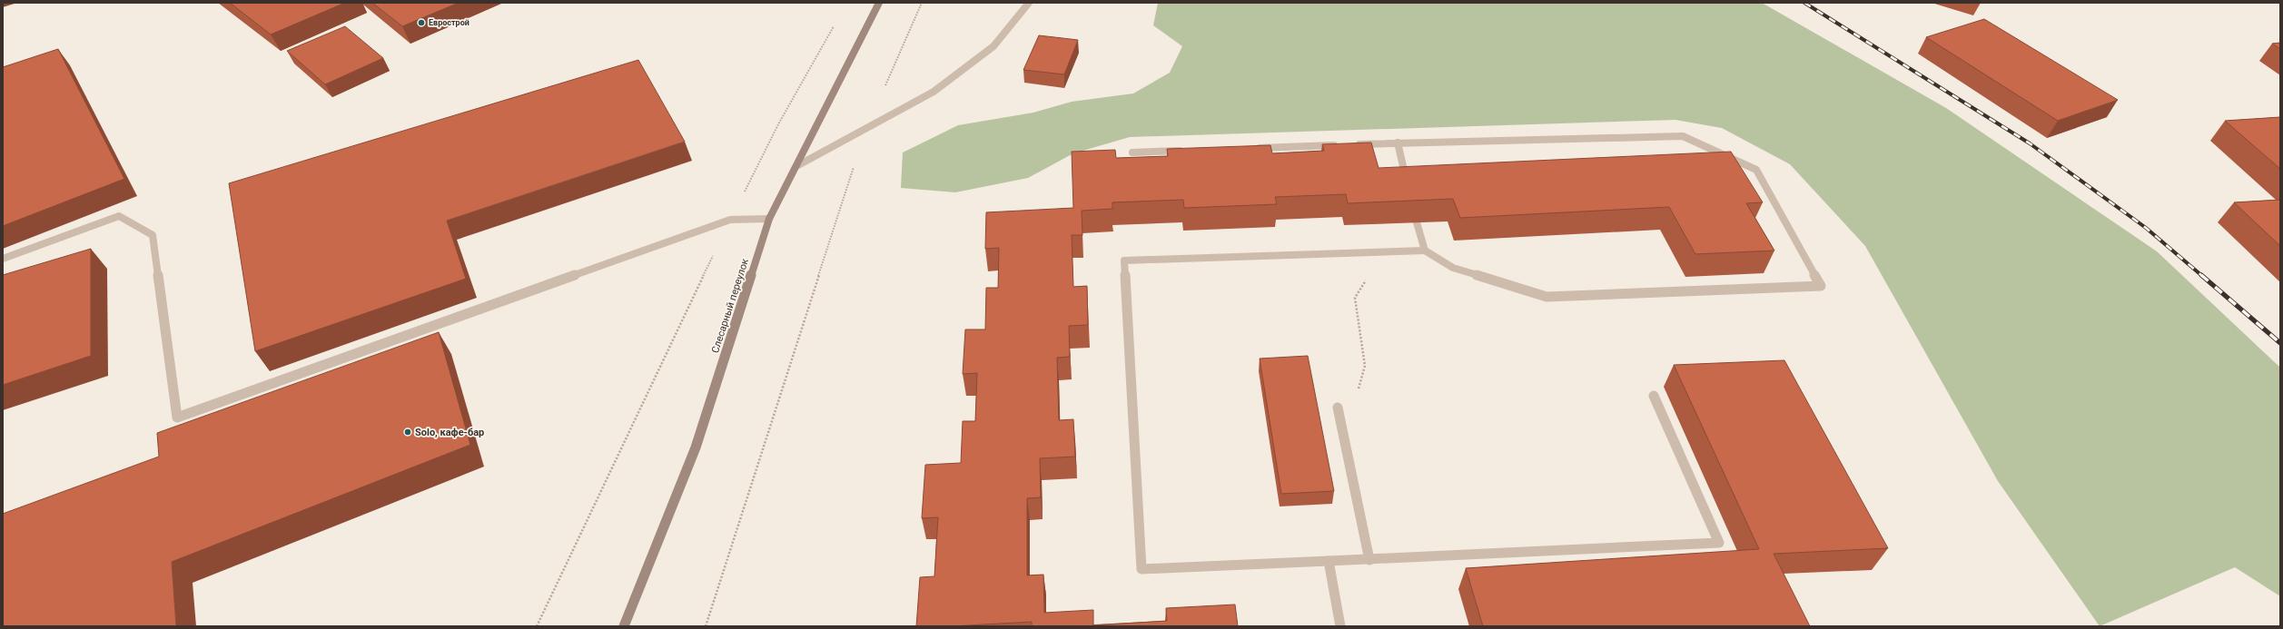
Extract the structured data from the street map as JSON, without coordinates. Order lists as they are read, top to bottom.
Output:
{
  "streets": {
    "main road": ["Слесарный переулок"]
  },
  "places": ["Еврострой", "Solo, кафе-бар"]
}
